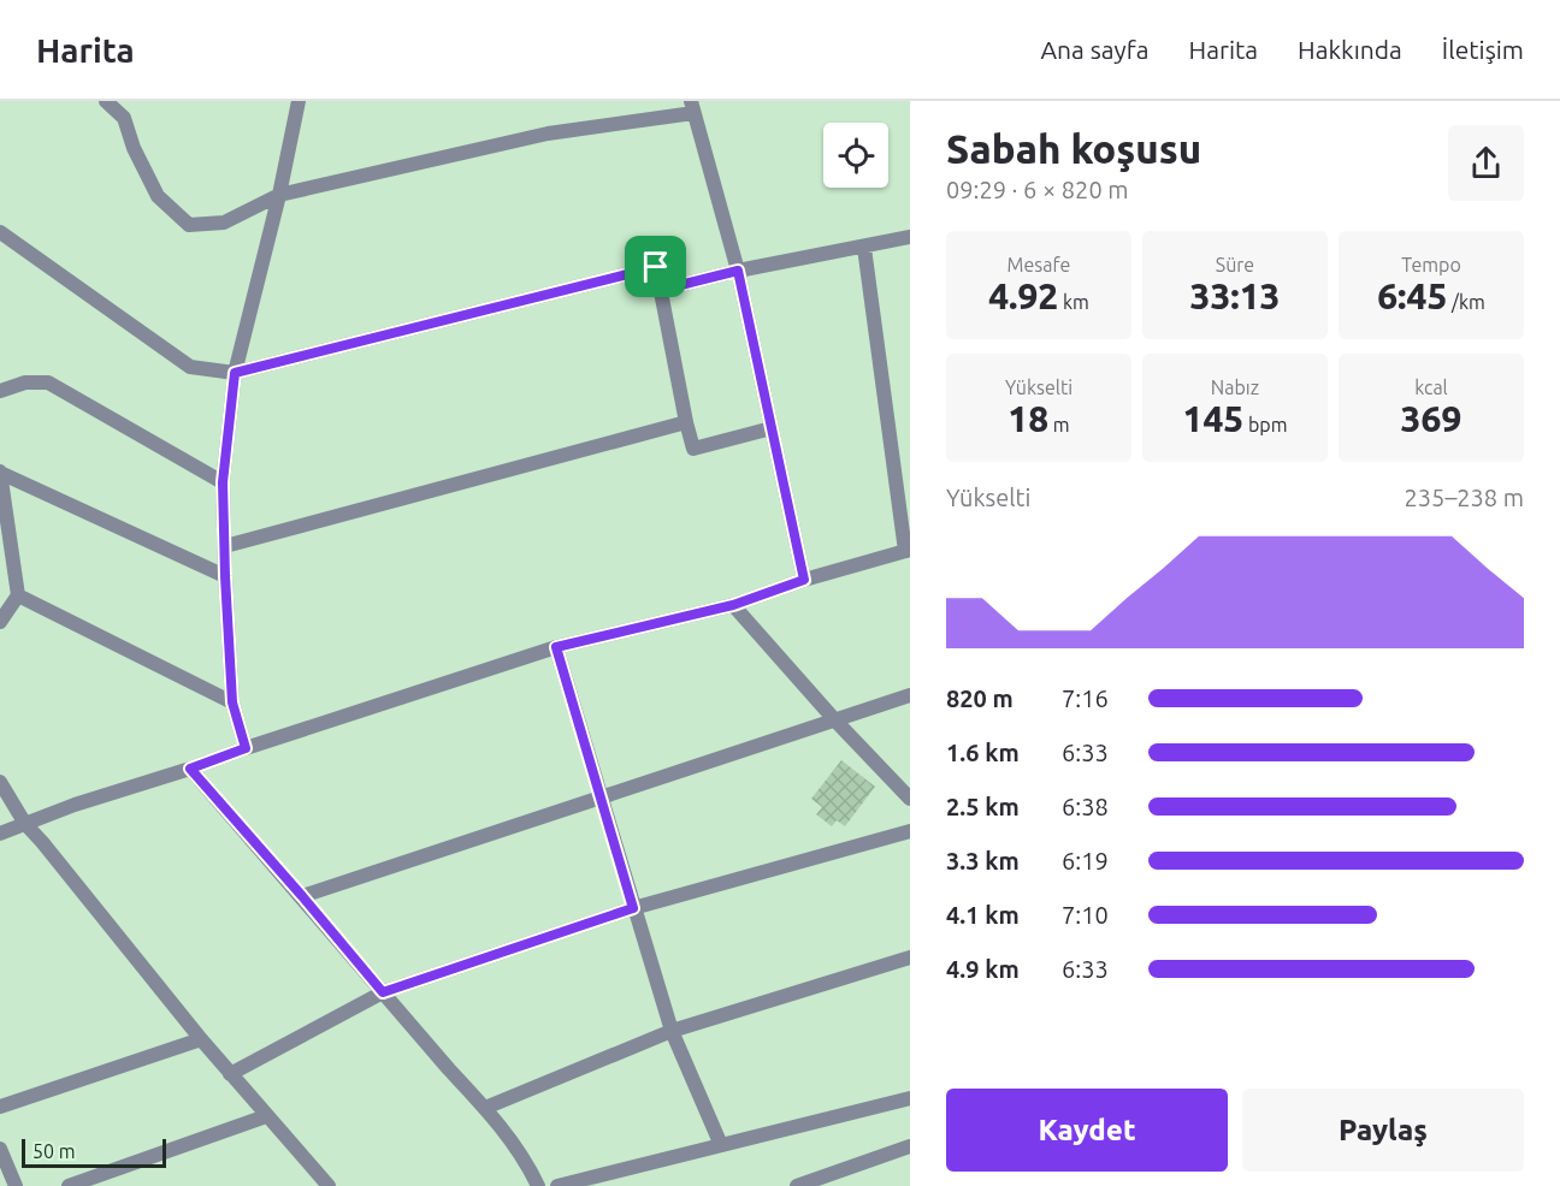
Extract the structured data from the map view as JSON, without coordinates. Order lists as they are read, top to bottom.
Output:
{
  "scale_bar": "50 m",
  "page": {
    "header": "Harita",
    "nav": [
      "Ana sayfa",
      "Harita",
      "Hakkında",
      "İletişim"
    ],
    "heading": ["Sabah koşusu", "09:29 · 6 × 820 m"],
    "stats": [
      ["Mesafe", "4.92 km"],
      ["Süre", "33:13"],
      ["Tempo", "6:45 /km"],
      ["Yükselti", "18 m"],
      ["Nabız", "145 bpm"],
      ["kcal", "369"]
    ],
    "chart": ["Yükselti", "235–238 m"],
    "list": [
      {
        "name": "820 m",
        "note": "7:16"
      },
      {
        "name": "1.6 km",
        "note": "6:33"
      },
      {
        "name": "2.5 km",
        "note": "6:38"
      },
      {
        "name": "3.3 km",
        "note": "6:19"
      },
      {
        "name": "4.1 km",
        "note": "7:10"
      },
      {
        "name": "4.9 km",
        "note": "6:33"
      }
    ],
    "buttons": ["Kaydet", "Paylaş"],
    "scale": "50 m"
  }
}
